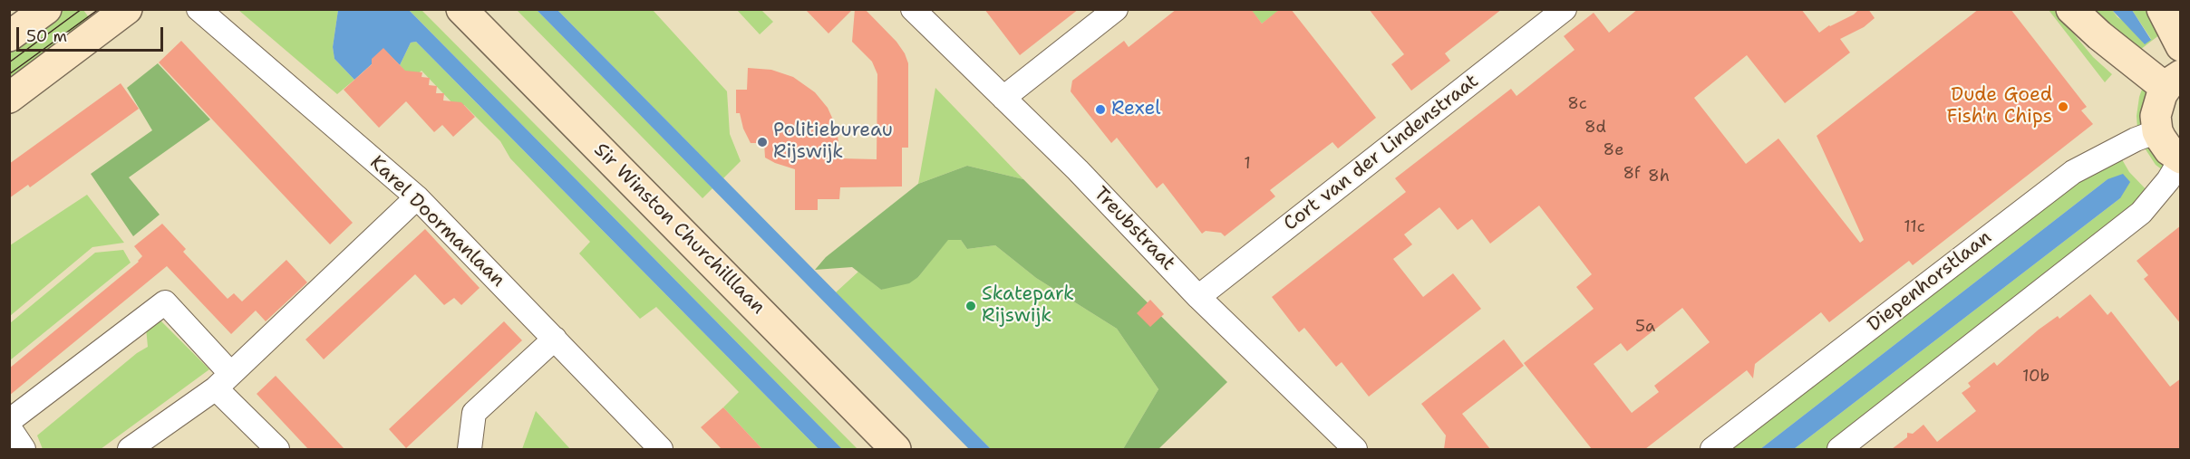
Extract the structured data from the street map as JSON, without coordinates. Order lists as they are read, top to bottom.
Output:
{
  "streets": {
    "street": [
      "Cort van der Lindenstraat",
      "Karel Doormanlaan",
      "Sir Winston Churchilllaan",
      "Treubstraat",
      "Diepenhorstlaan"
    ]
  },
  "crossings": [
    ["Cort van der Lindenstraat", "Treubstraat"]
  ],
  "places": [
    "Dude Goed Fish'n Chips",
    "Rexel",
    "Politiebureau Rijswijk",
    "Skatepark Rijswijk"
  ],
  "house_numbers": [
    "8c",
    "8d",
    "8e",
    "1",
    "8f",
    "8h",
    "11c",
    "5a",
    "10b"
  ],
  "scale_bar": "50 m"
}
